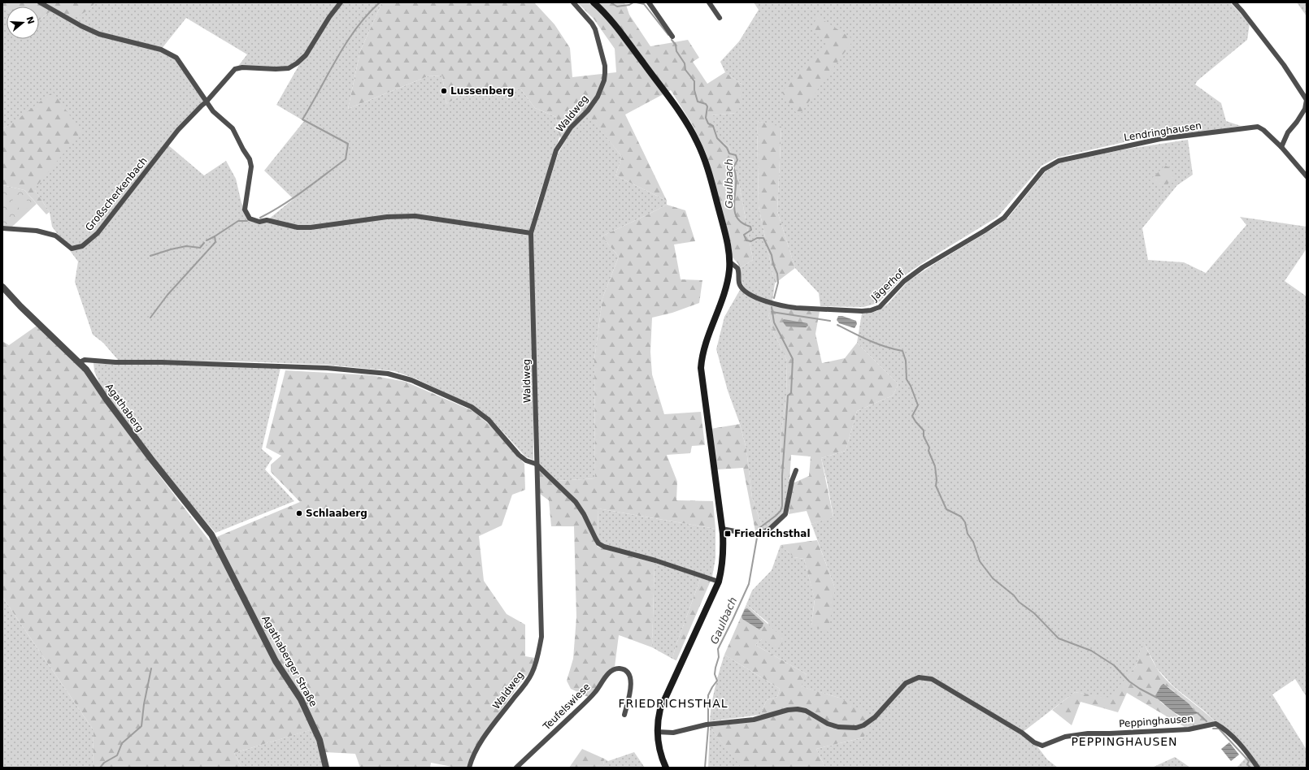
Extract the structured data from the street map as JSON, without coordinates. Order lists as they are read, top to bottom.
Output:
{
  "streets": {
    "street": [
      "Waldweg",
      "Lendringhausen",
      "Großscherkenbach",
      "Jägerhof",
      "Agathaberg",
      "Agathaberger Straße",
      "Teufelswiese",
      "Peppinghausen"
    ]
  },
  "crossings": [
    ["Lendringhausen", "Jägerhof"],
    ["Agathaberg", "Agathaberger Straße"]
  ],
  "districts": ["FRIEDRICHSTHAL", "PEPPINGHAUSEN"],
  "water": ["Gaulbach"],
  "places": {
    "other": ["Lussenberg", "Schlaaberg"],
    "transit": ["Friedrichsthal"]
  },
  "north": "right"
}
